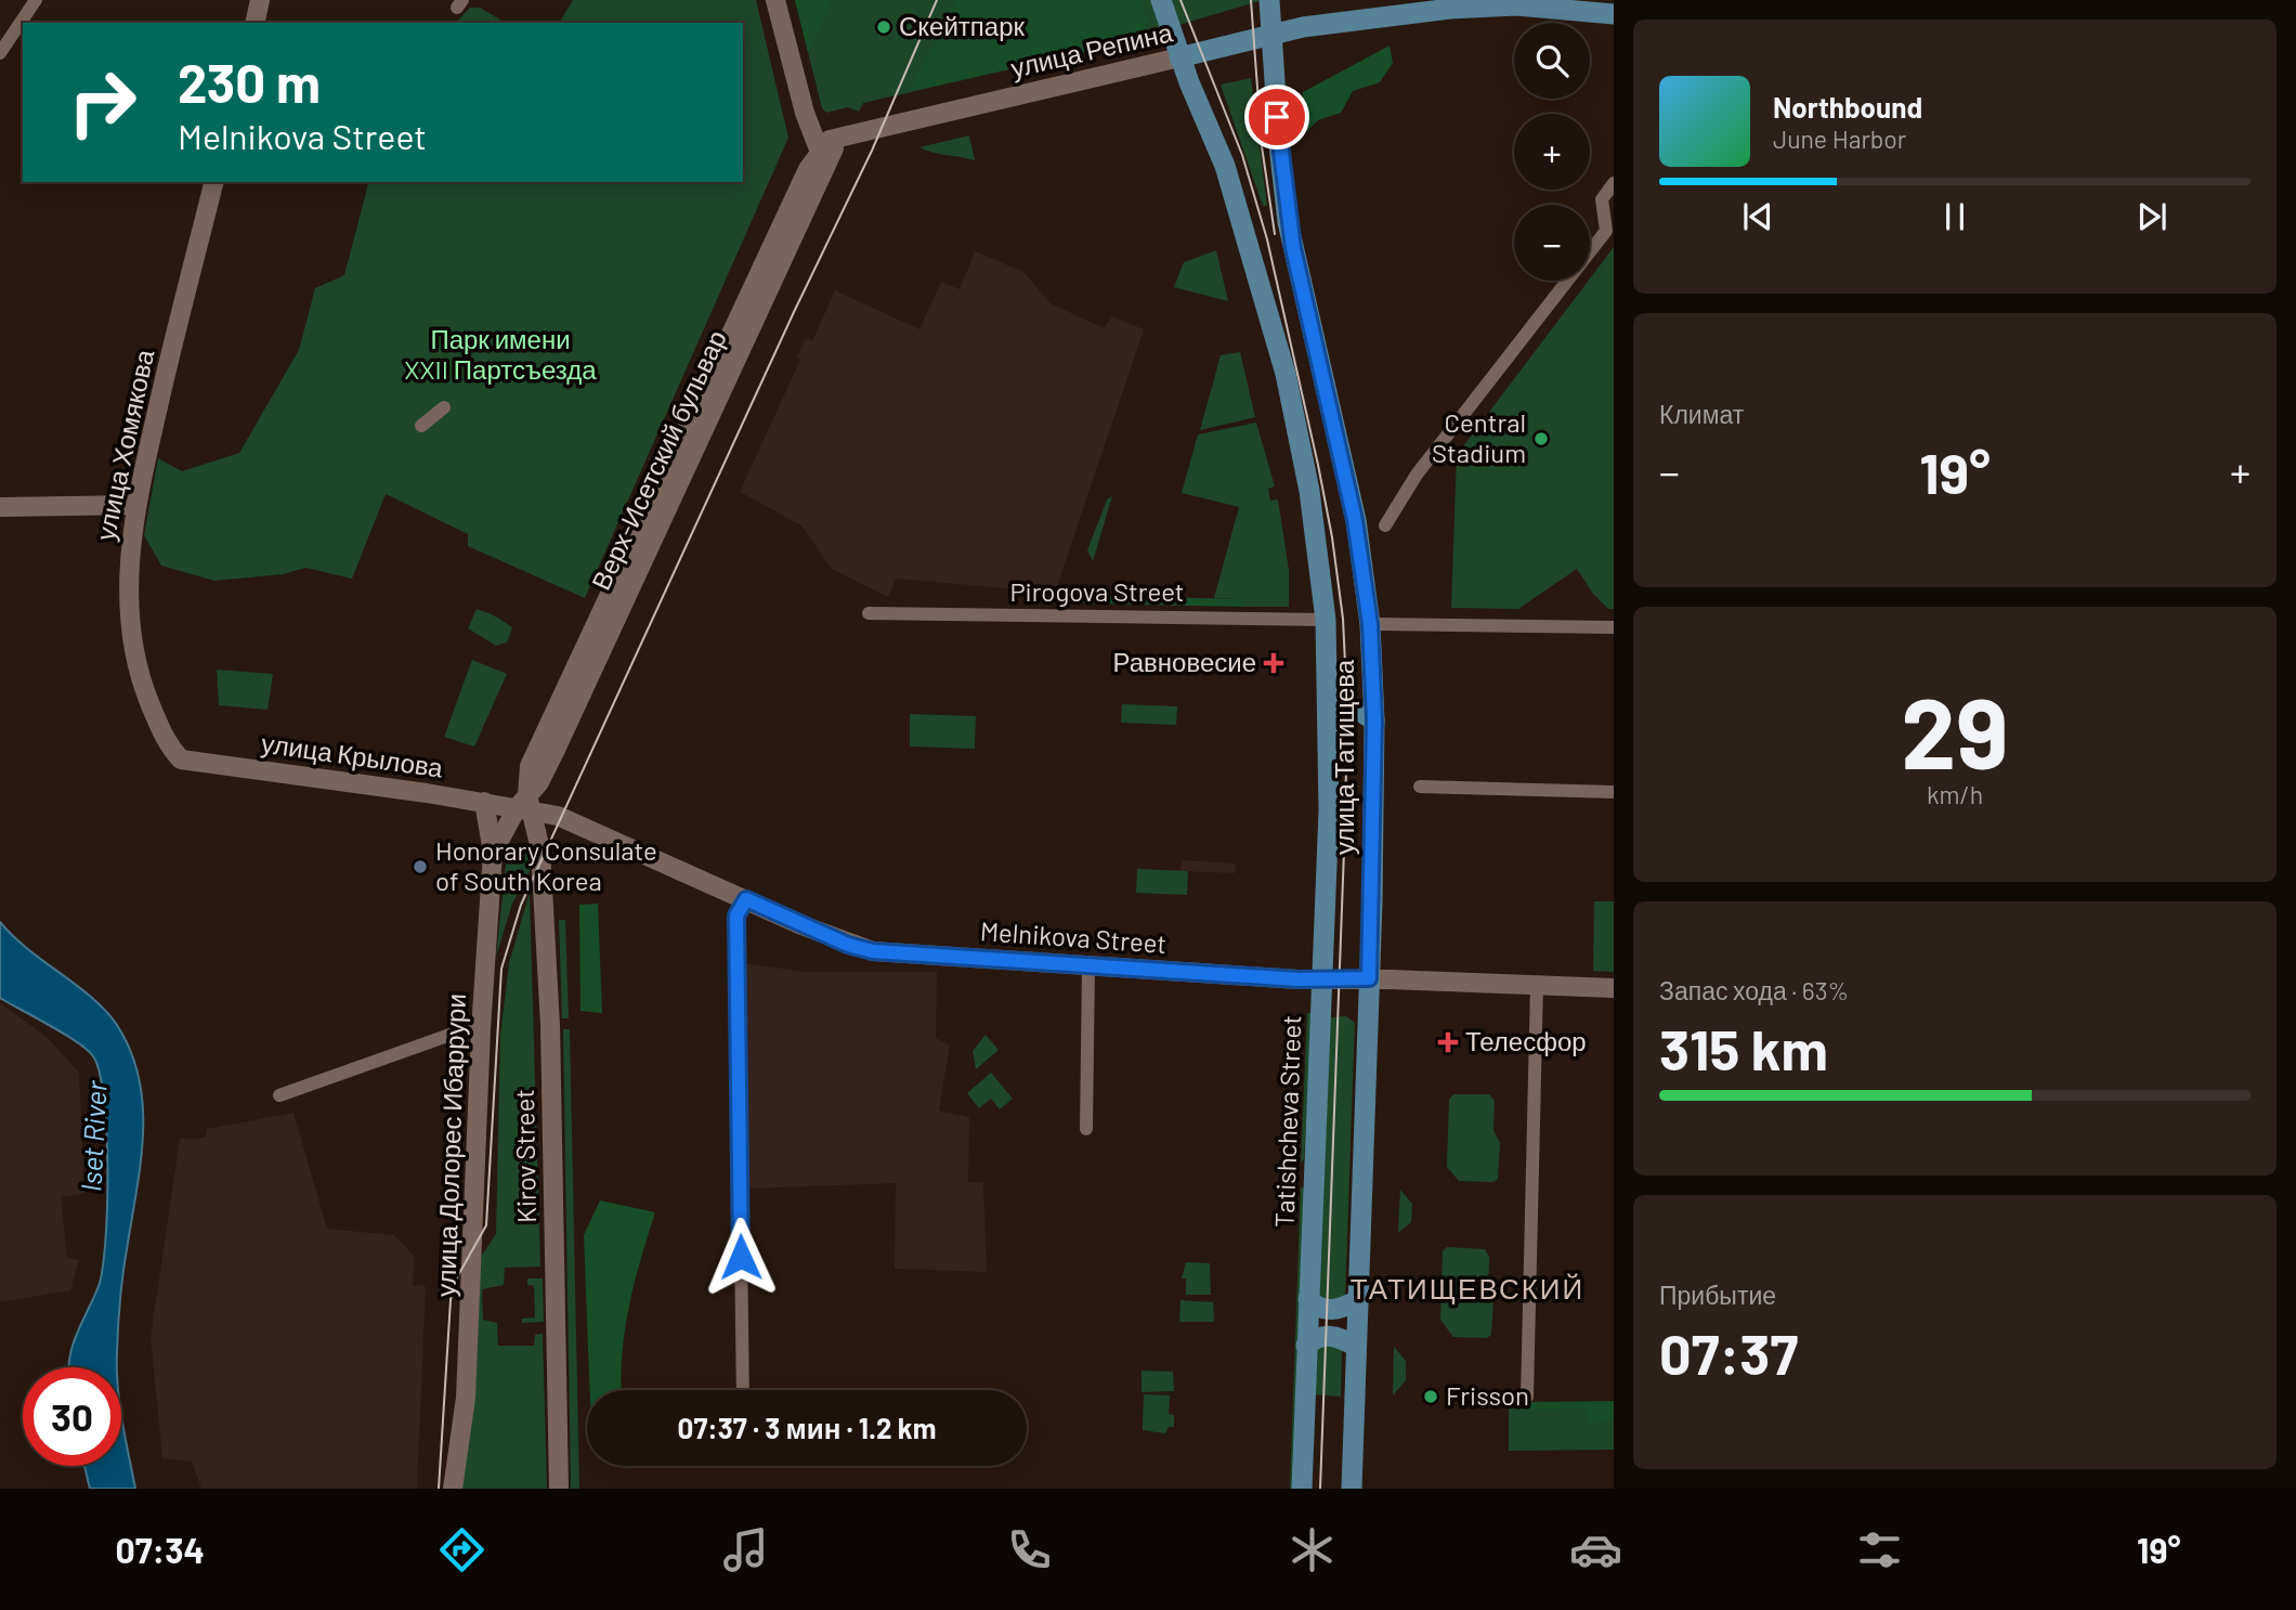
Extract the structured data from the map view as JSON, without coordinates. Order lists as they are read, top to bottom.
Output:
{
  "streets": {
    "main road": [
      "улица Репина",
      "улица Хомякова",
      "улица Крылова",
      "улица Татищева",
      "Melnikova Street",
      "Tatishcheva Street",
      "улица Долорес Ибаррури",
      "Kirov Street"
    ],
    "street": ["Pirogova Street"]
  },
  "crossings": [
    ["улица Репина", "улица Татищева"],
    ["улица Репина", "Tatishcheva Street"],
    ["улица Хомякова", "улица Крылова"],
    ["Pirogova Street", "Tatishcheva Street"],
    ["улица Крылова", "Melnikova Street"],
    ["улица Крылова", "улица Долорес Ибаррури"],
    ["улица Крылова", "Kirov Street"],
    ["улица Татищева", "Melnikova Street"],
    ["Melnikova Street", "Tatishcheva Street"],
    ["Melnikova Street", "улица Долорес Ибаррури"],
    ["Melnikova Street", "Kirov Street"],
    ["улица Долорес Ибаррури", "Kirov Street"]
  ],
  "districts": ["ТАТИЩЕВСКИЙ"],
  "water": ["Iset River"],
  "parks": ["Парк имени XXII Партсъезда"],
  "places": {
    "other": [
      "Скейтпарк",
      "Central Stadium",
      "Honorary Consulate of South Korea",
      "Frisson"
    ],
    "health": ["Равновесие", "Телесфор"]
  },
  "page": {
    "map_buttons": ["+", "−"],
    "turn": ["230 m", "Melnikova Street"],
    "song": ["Northbound", "June Harbor"],
    "tile": [
      "Климат",
      ["29", "km/h"],
      ["Запас хода · 63%", "315 km"],
      ["Прибытие", "07:37"]
    ],
    "heat": ["−", "19°", "+"],
    "limit": "30",
    "trip": "07:37 · 3 мин · 1.2 km",
    "tabs": ["07:34", "19°"]
  }
}
